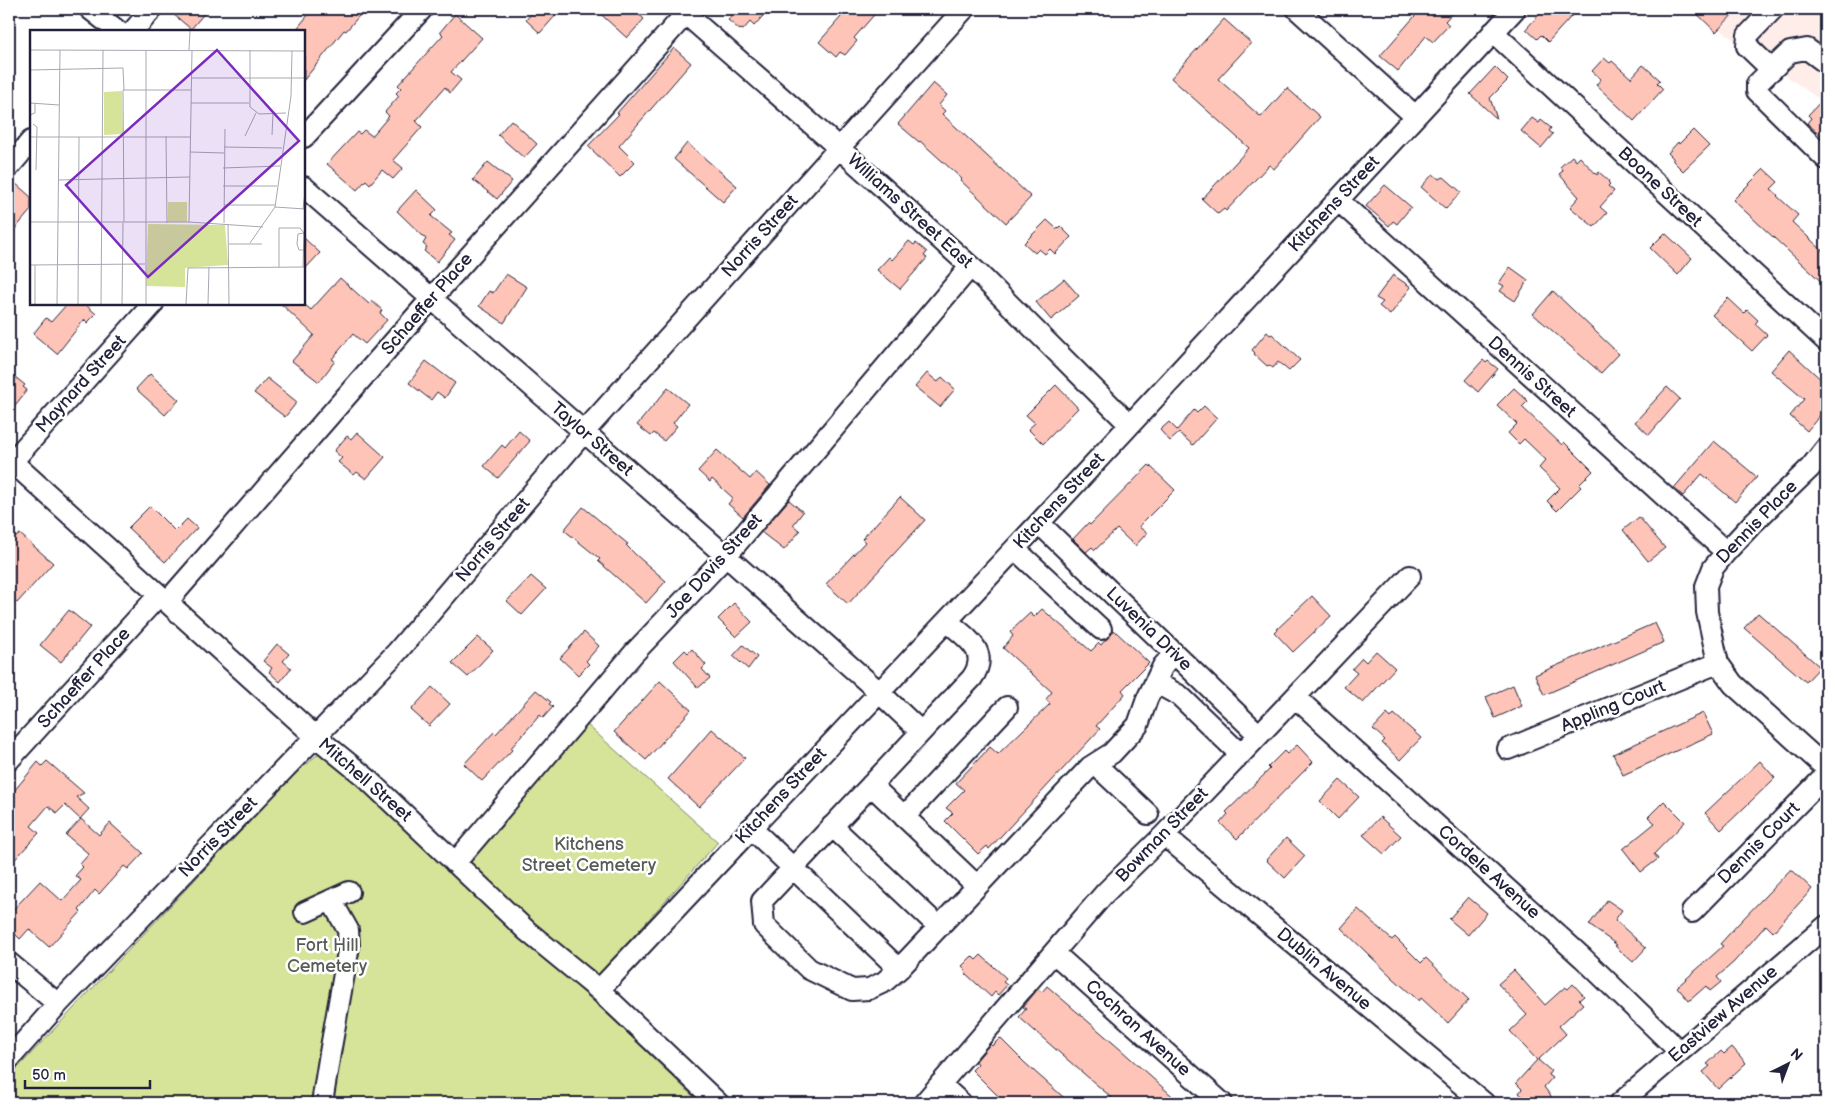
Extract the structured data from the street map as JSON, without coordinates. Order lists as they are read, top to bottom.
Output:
{
  "streets": {
    "street": [
      "Boone Street",
      "Kitchens Street",
      "Williams Street East",
      "Norris Street",
      "Schaeffer Place",
      "Dennis Street",
      "Maynard Street",
      "Taylor Street",
      "Dennis Place",
      "Joe Davis Street",
      "Luvenia Drive",
      "Appling Court",
      "Mitchell Street",
      "Bowman Street",
      "Dennis Court",
      "Cordele Avenue",
      "Dublin Avenue",
      "Eastview Avenue",
      "Cochran Avenue"
    ]
  },
  "crossings": [
    ["Boone Street", "Kitchens Street"],
    ["Kitchens Street", "Williams Street East"],
    ["Kitchens Street", "Dennis Street"],
    ["Kitchens Street", "Taylor Street"],
    ["Kitchens Street", "Luvenia Drive"],
    ["Kitchens Street", "Mitchell Street"],
    ["Williams Street East", "Norris Street"],
    ["Williams Street East", "Schaeffer Place"],
    ["Williams Street East", "Joe Davis Street"],
    ["Norris Street", "Taylor Street"],
    ["Norris Street", "Mitchell Street"],
    ["Schaeffer Place", "Taylor Street"],
    ["Schaeffer Place", "Mitchell Street"],
    ["Dennis Street", "Dennis Place"],
    ["Maynard Street", "Mitchell Street"],
    ["Taylor Street", "Joe Davis Street"],
    ["Dennis Place", "Appling Court"],
    ["Joe Davis Street", "Mitchell Street"],
    ["Luvenia Drive", "Bowman Street"],
    ["Bowman Street", "Cordele Avenue"],
    ["Bowman Street", "Dublin Avenue"],
    ["Bowman Street", "Cochran Avenue"],
    ["Cordele Avenue", "Eastview Avenue"]
  ],
  "parks": ["Kitchens Street Cemetery", "Fort Hill Cemetery"],
  "scale_bar": "50 m",
  "north": "top right"
}
